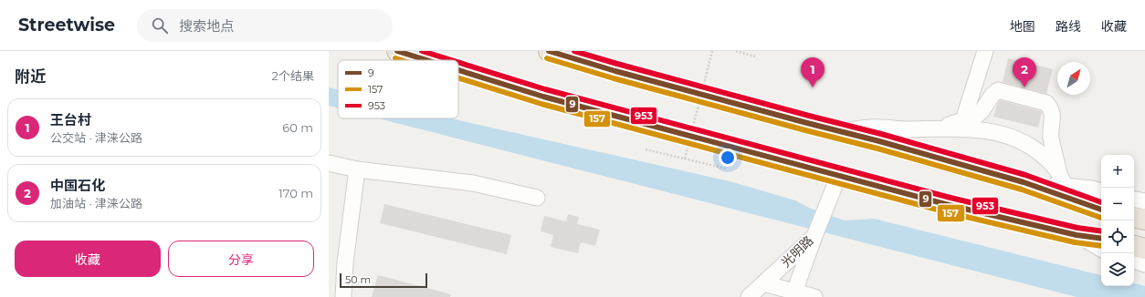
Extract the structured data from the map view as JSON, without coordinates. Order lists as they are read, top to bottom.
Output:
{
  "streets": {
    "street": ["光明路"]
  },
  "lines": ["transit line 9", "transit line 953", "transit line 157"],
  "legend": ["9", "157", "953"],
  "scale_bar": "50 m",
  "north": "top right",
  "page": {
    "header": "Streetwise",
    "search": "搜索地点",
    "nav": ["地图", "路线", "收藏"],
    "heading": ["附近", "2个结果"],
    "pins": ["1", "2"],
    "list": [
      {
        "mark": "1",
        "name": "王台村",
        "note": "公交站 · 津涞公路",
        "value": "60 m"
      },
      {
        "mark": "2",
        "name": "中国石化",
        "note": "加油站 · 津涞公路",
        "value": "170 m"
      }
    ],
    "map_buttons": ["+", "−"],
    "buttons": ["收藏", "分享"],
    "scale": "50 m"
  }
}
